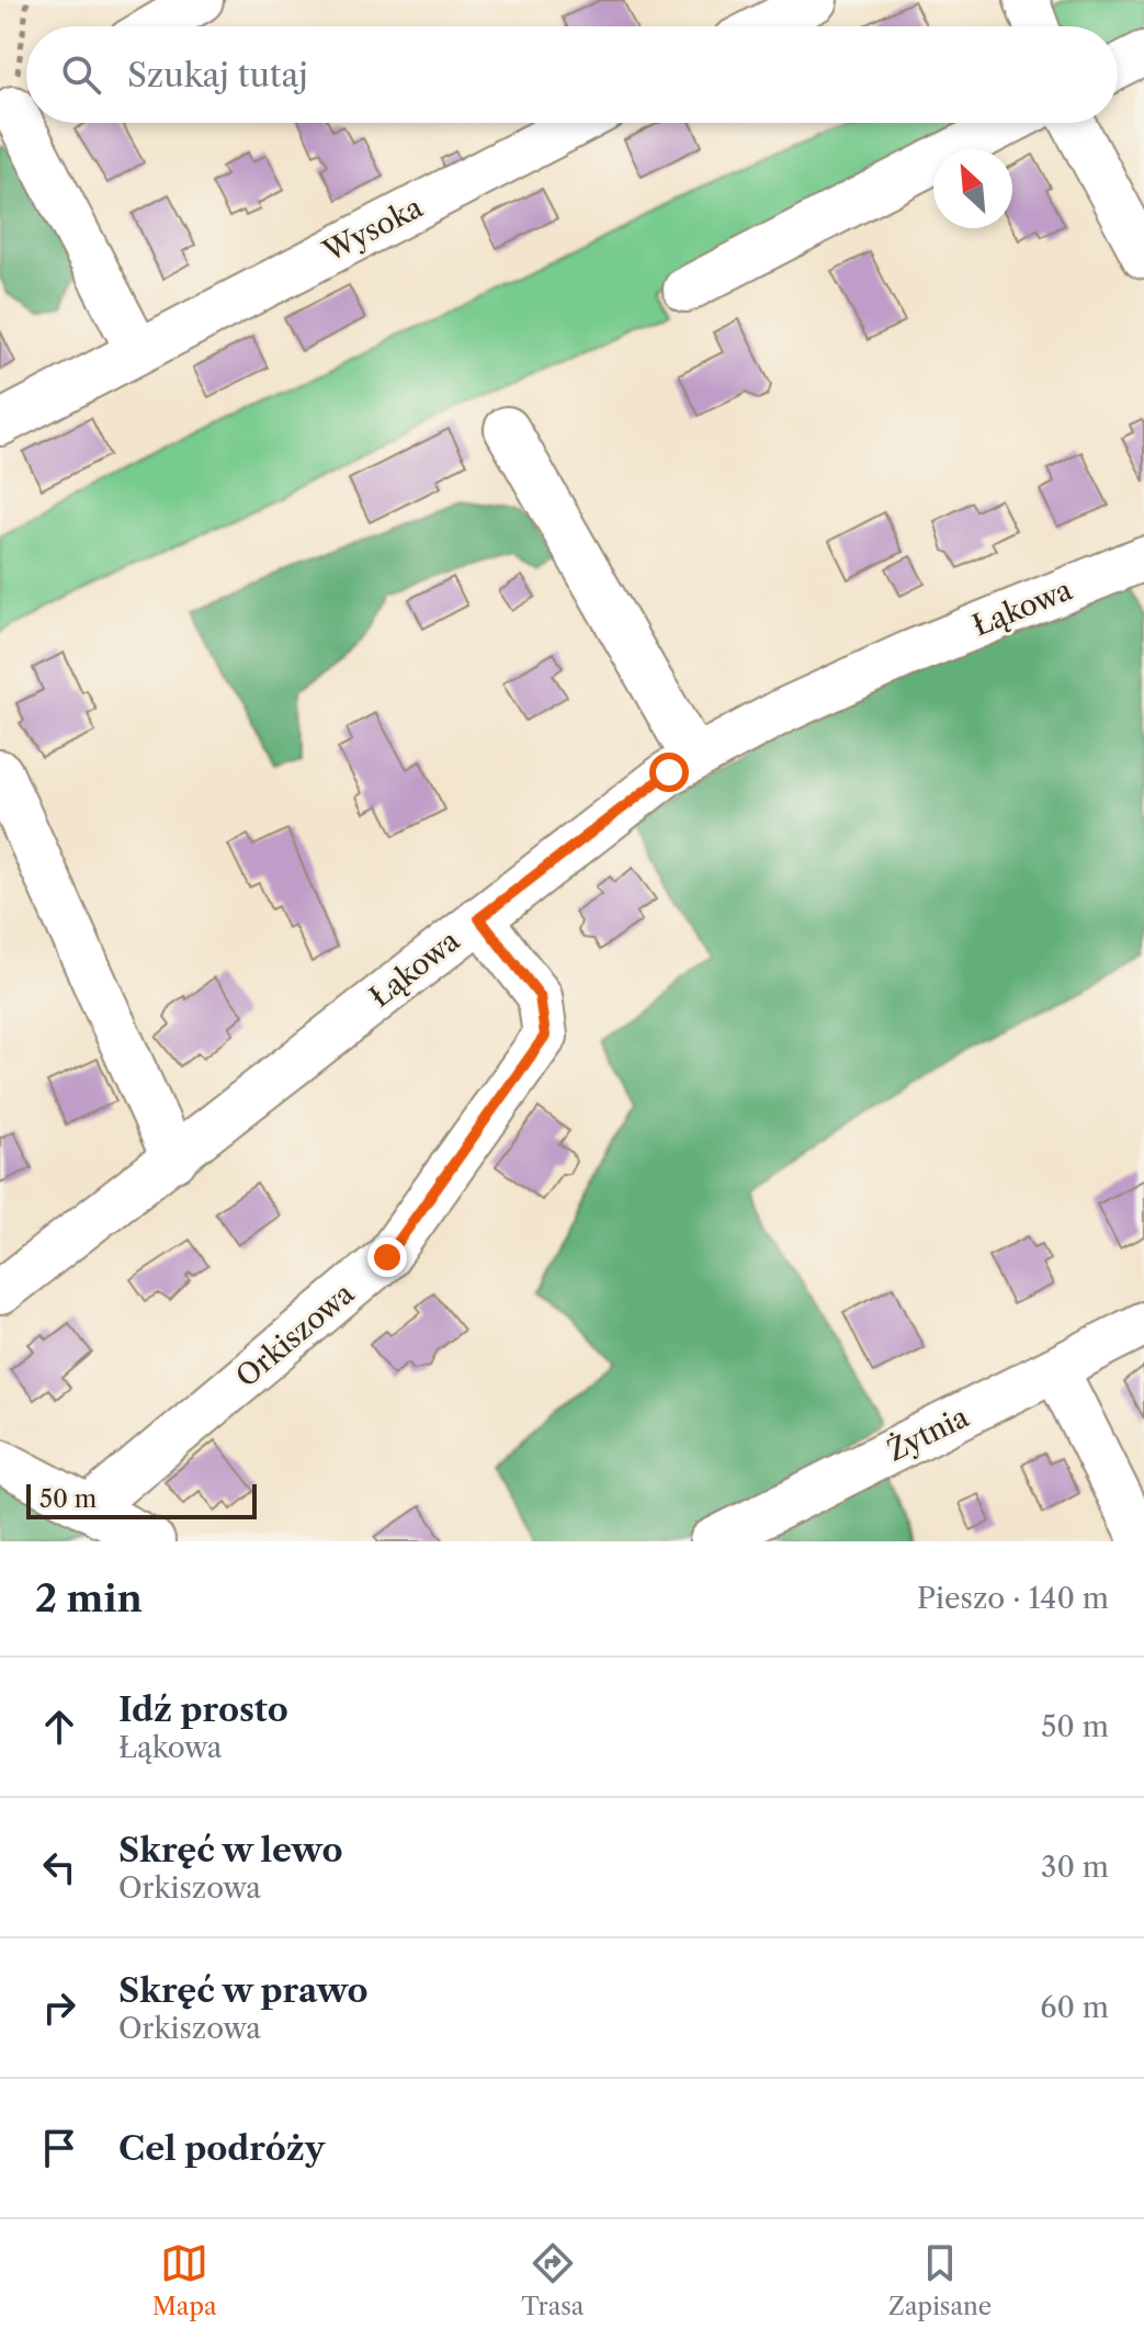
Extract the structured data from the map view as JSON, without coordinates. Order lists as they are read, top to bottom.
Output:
{
  "streets": {
    "street": [
      "Wysoka",
      "Łąkowa",
      "Orkiszowa",
      "Żytnia"
    ]
  },
  "crossings": [
    ["Łąkowa", "Orkiszowa"]
  ],
  "scale_bar": "50 m",
  "north": "top left",
  "page": {
    "search": "Szukaj tutaj",
    "scale": "50 m",
    "heading": ["2 min", "Pieszo · 140 m"],
    "list": [
      ["Idź prosto", "Łąkowa", "50 m"],
      ["Skręć w lewo", "Orkiszowa", "30 m"],
      ["Skręć w prawo", "Orkiszowa", "60 m"],
      "Cel podróży"
    ],
    "nav": ["Mapa", "Trasa", "Zapisane"]
  }
}
